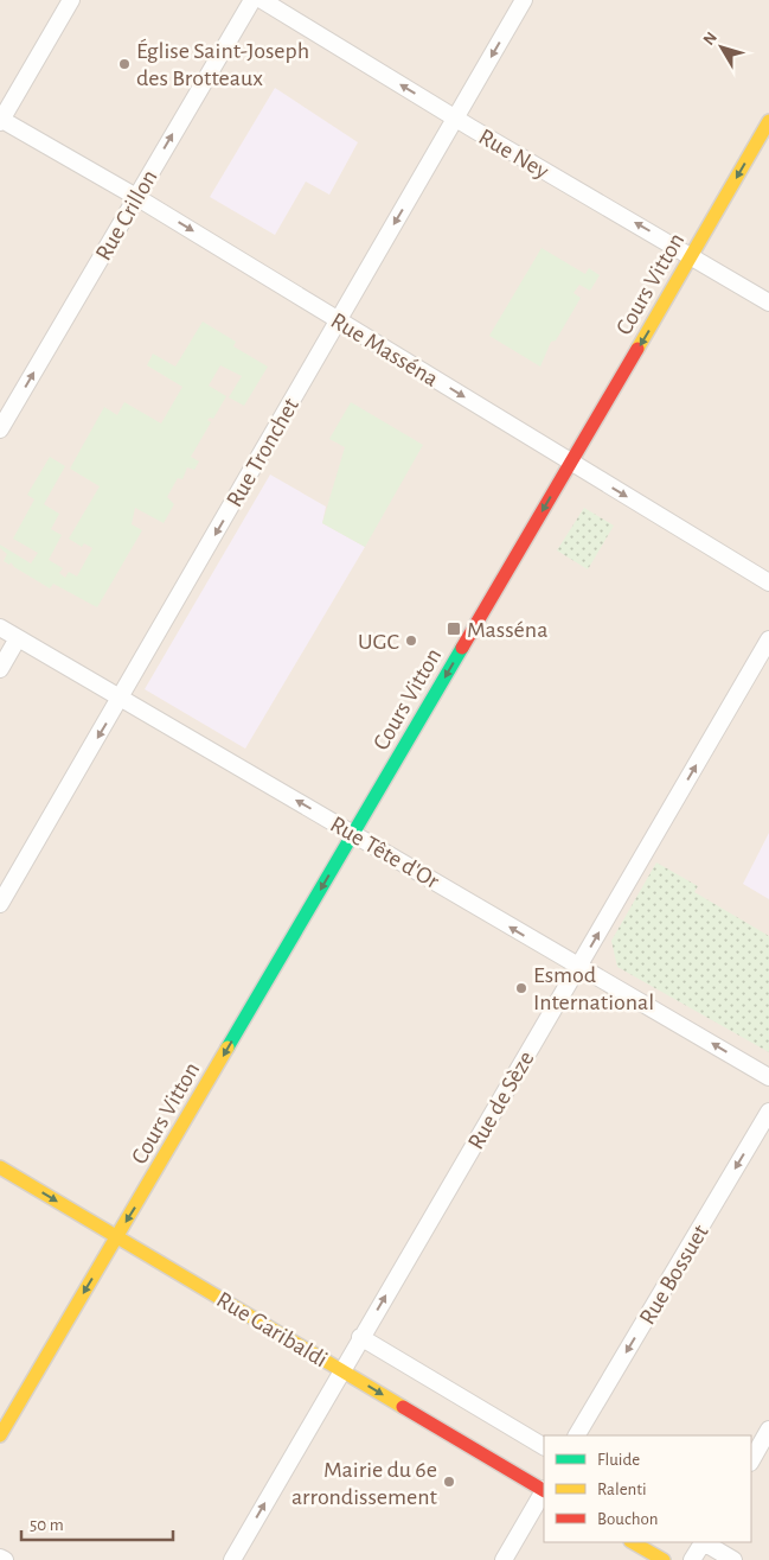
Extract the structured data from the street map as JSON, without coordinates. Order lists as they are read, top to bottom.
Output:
{
  "streets": {
    "main road": ["Cours Vitton", "Rue Garibaldi"],
    "street": [
      "Rue Ney",
      "Rue Crillon",
      "Rue Masséna",
      "Rue Tronchet",
      "Rue Tête d'Or",
      "Rue de Sèze",
      "Rue Bossuet"
    ]
  },
  "crossings": [
    ["Rue Ney", "Cours Vitton"],
    ["Rue Ney", "Rue Tronchet"],
    ["Rue Crillon", "Rue Masséna"],
    ["Cours Vitton", "Rue Masséna"],
    ["Cours Vitton", "Rue Tête d'Or"],
    ["Cours Vitton", "Rue Garibaldi"],
    ["Rue Masséna", "Rue Tronchet"],
    ["Rue Tronchet", "Rue Tête d'Or"],
    ["Rue Tête d'Or", "Rue de Sèze"],
    ["Rue de Sèze", "Rue Garibaldi"]
  ],
  "one_way": [
    "Rue Ney",
    "Rue Crillon",
    "Cours Vitton",
    "Rue Masséna",
    "Rue Tronchet",
    "Rue Tête d'Or",
    "Rue de Sèze",
    "Rue Bossuet",
    "Rue Garibaldi"
  ],
  "places": {
    "other": [
      "Église Saint-Joseph des Brotteaux",
      "UGC",
      "Esmod International",
      "Mairie du 6e arrondissement"
    ],
    "transit": ["Masséna"]
  },
  "legend": ["Fluide", "Ralenti", "Bouchon"],
  "scale_bar": "50 m",
  "north": "top left"
}
